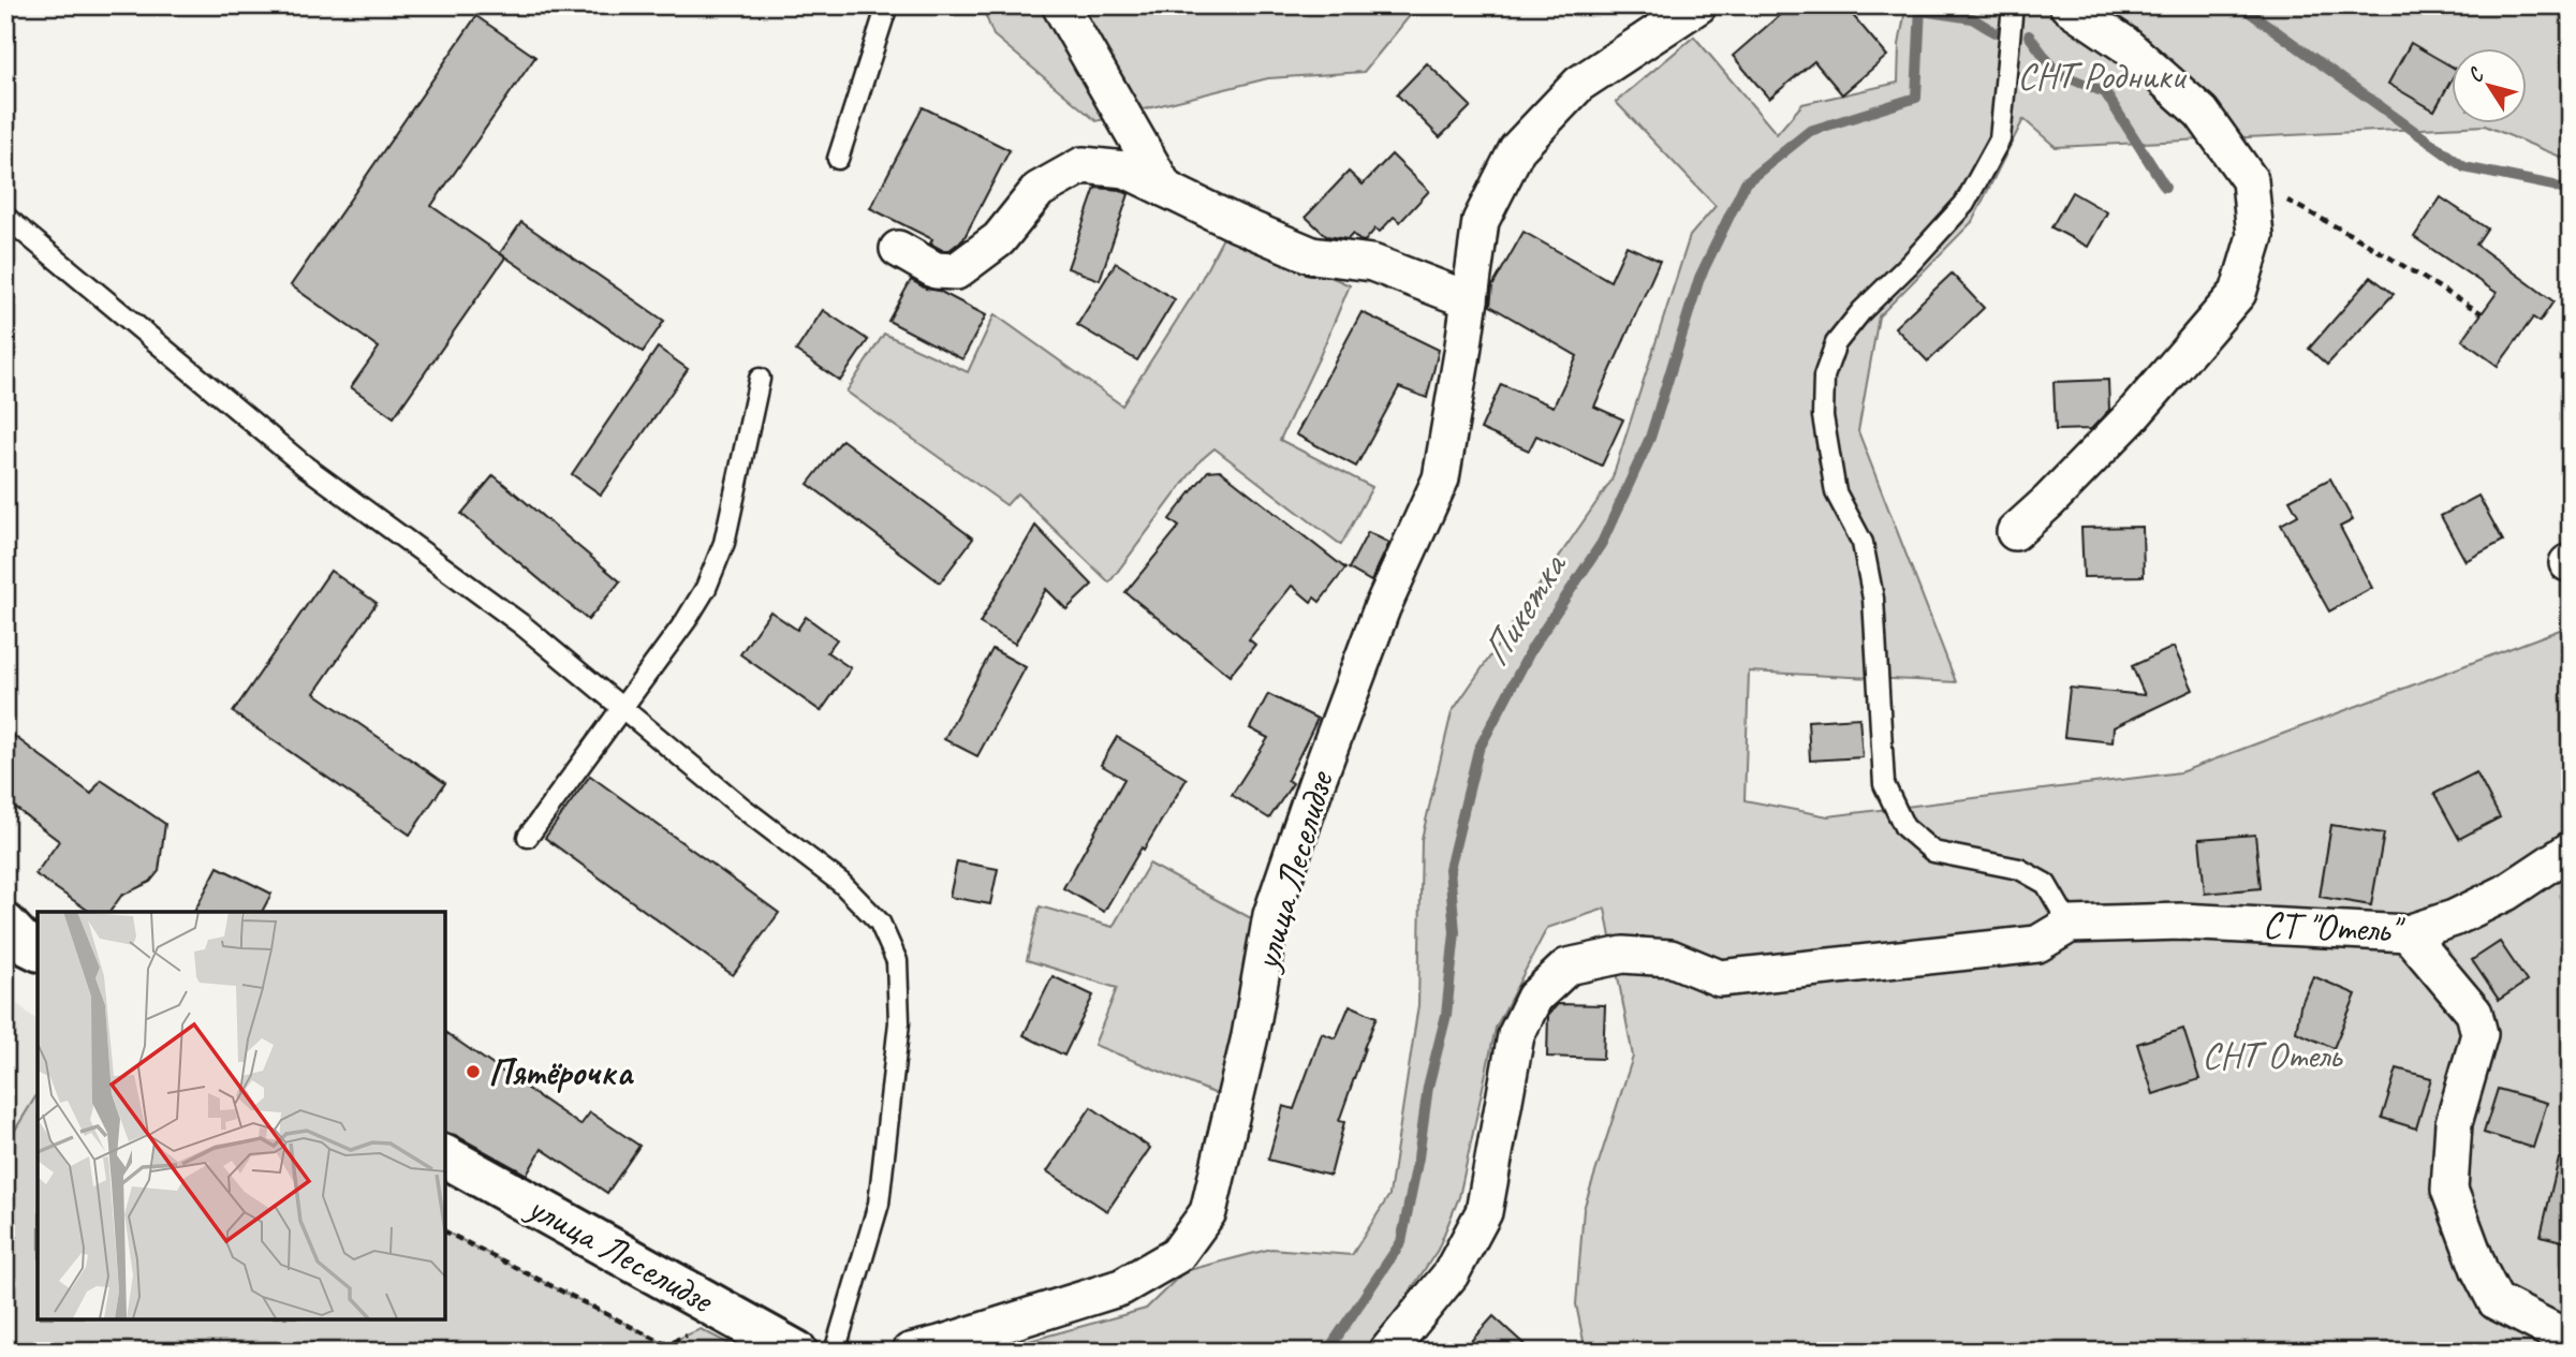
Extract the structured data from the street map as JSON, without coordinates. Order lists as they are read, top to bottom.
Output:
{
  "streets": {
    "street": ["улица Леселидзе", "СТ \"Отель\""]
  },
  "water": ["Пикетка"],
  "parks": ["СНТ Родники", "СНТ Отель"],
  "places": ["Пятёрочка"],
  "north": "top left"
}
